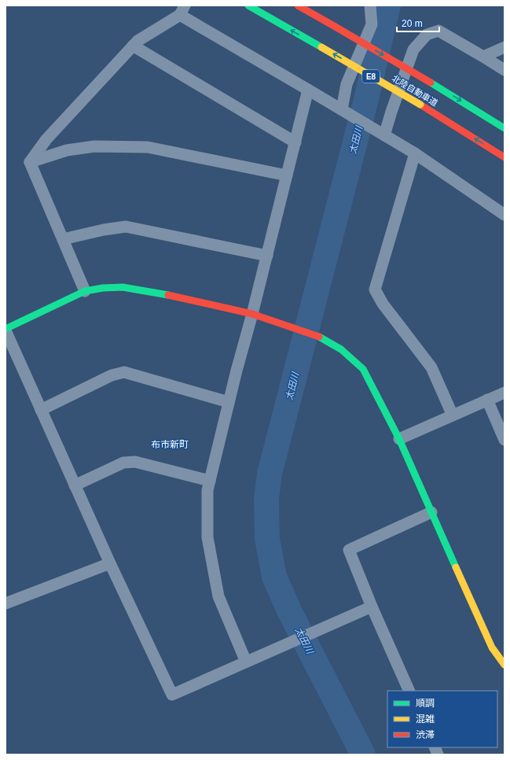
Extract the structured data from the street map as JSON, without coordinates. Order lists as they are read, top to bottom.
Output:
{
  "streets": {
    "main road": ["E8", "北陸自動車道"]
  },
  "districts": ["布市新町"],
  "water": ["太田川"],
  "legend": ["順調", "混雑", "渋滞"],
  "scale_bar": "20 m"
}
